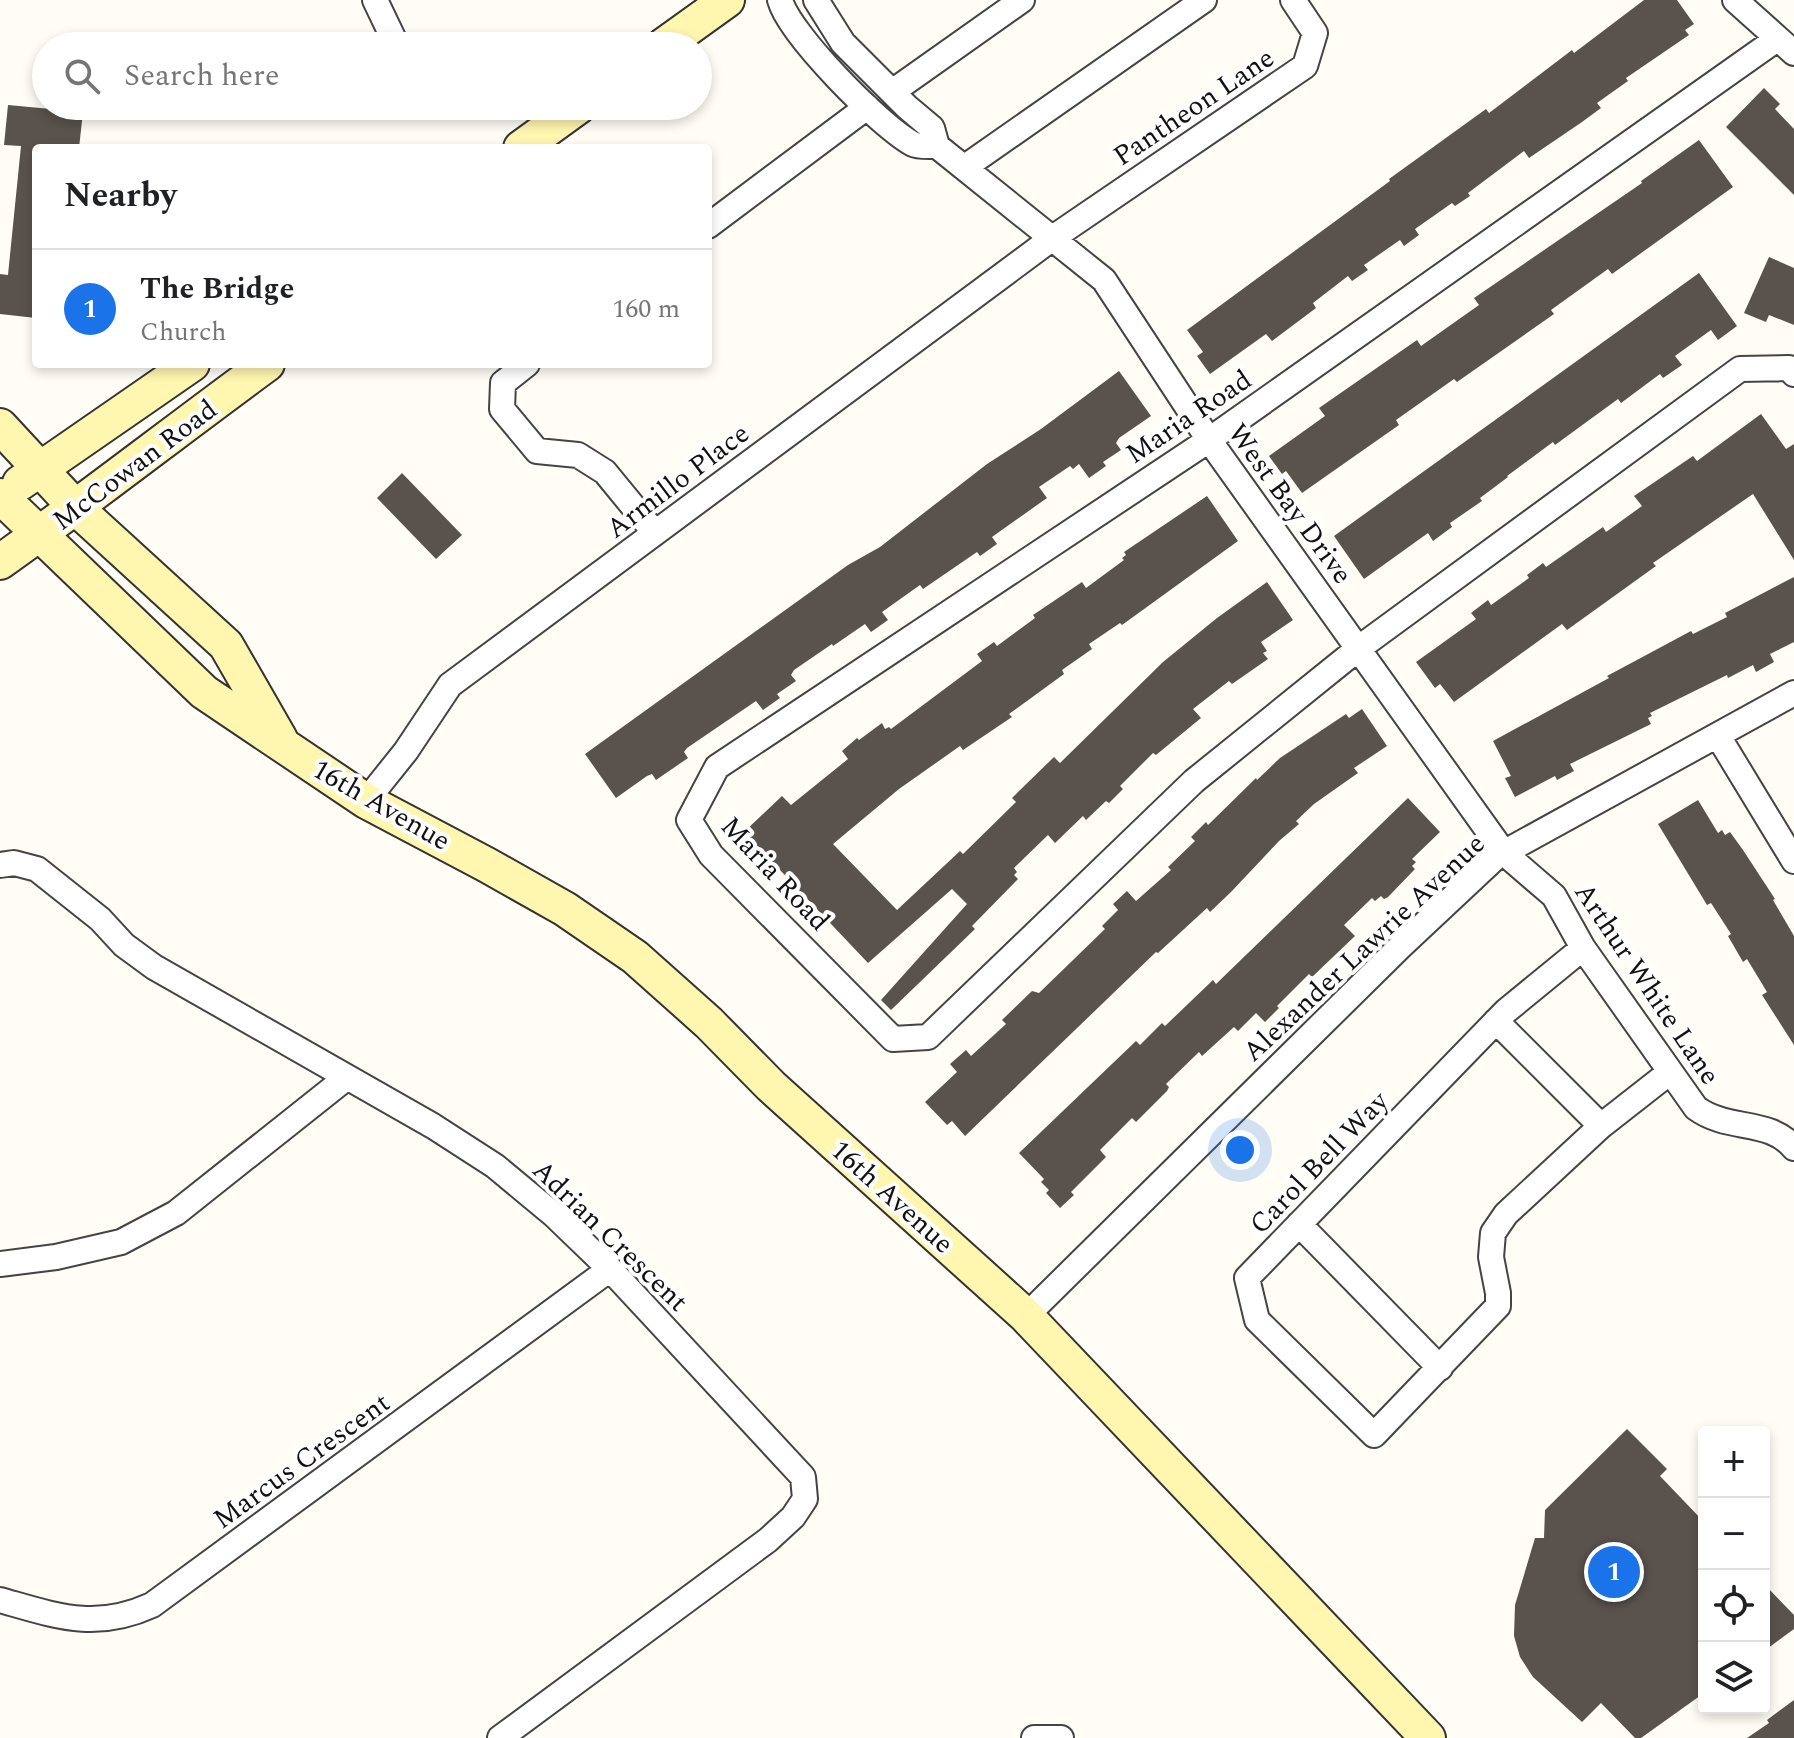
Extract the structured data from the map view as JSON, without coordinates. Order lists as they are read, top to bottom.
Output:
{
  "streets": {
    "main road": ["McCowan Road", "16th Avenue"],
    "street": [
      "Pantheon Lane",
      "Maria Road",
      "Armillo Place",
      "West Bay Drive",
      "Alexander Lawrie Avenue",
      "Arthur White Lane",
      "Carol Bell Way",
      "Adrian Crescent",
      "Marcus Crescent"
    ]
  },
  "crossings": [
    ["Pantheon Lane", "Armillo Place"],
    ["Pantheon Lane", "West Bay Drive"],
    ["Maria Road", "West Bay Drive"],
    ["McCowan Road", "16th Avenue"],
    ["Armillo Place", "West Bay Drive"],
    ["Armillo Place", "16th Avenue"],
    ["West Bay Drive", "Alexander Lawrie Avenue"],
    ["West Bay Drive", "Arthur White Lane"],
    ["16th Avenue", "Alexander Lawrie Avenue"],
    ["Alexander Lawrie Avenue", "Arthur White Lane"],
    ["Arthur White Lane", "Carol Bell Way"],
    ["Adrian Crescent", "Marcus Crescent"]
  ],
  "page": {
    "search": "Search here",
    "heading": "Nearby",
    "list": [
      {
        "mark": "1",
        "name": "The Bridge",
        "note": "Church",
        "value": "160 m"
      }
    ],
    "map_buttons": ["+", "−"],
    "pins": "1"
  }
}
